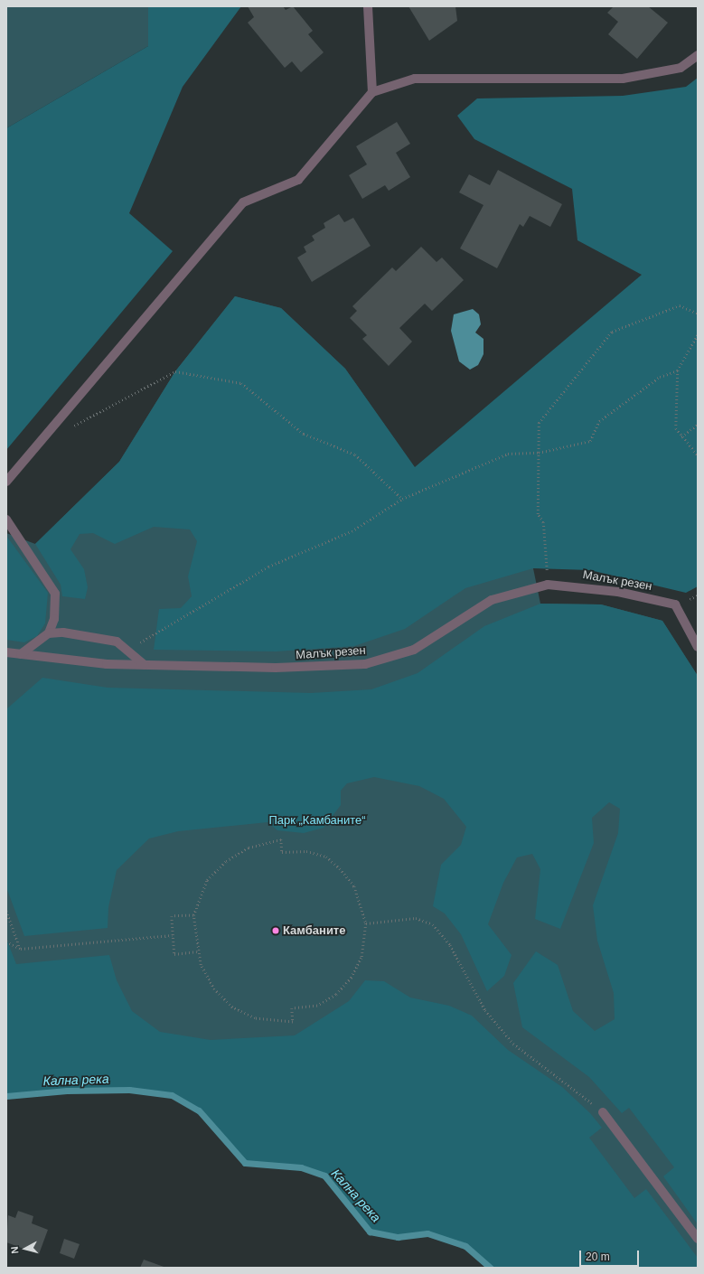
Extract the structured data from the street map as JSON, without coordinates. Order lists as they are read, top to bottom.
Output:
{
  "streets": {
    "street": ["Малък резен"]
  },
  "water": ["Кална река"],
  "parks": ["Парк „Камбаните“"],
  "places": ["Камбаните"],
  "scale_bar": "20 m",
  "north": "left"
}
